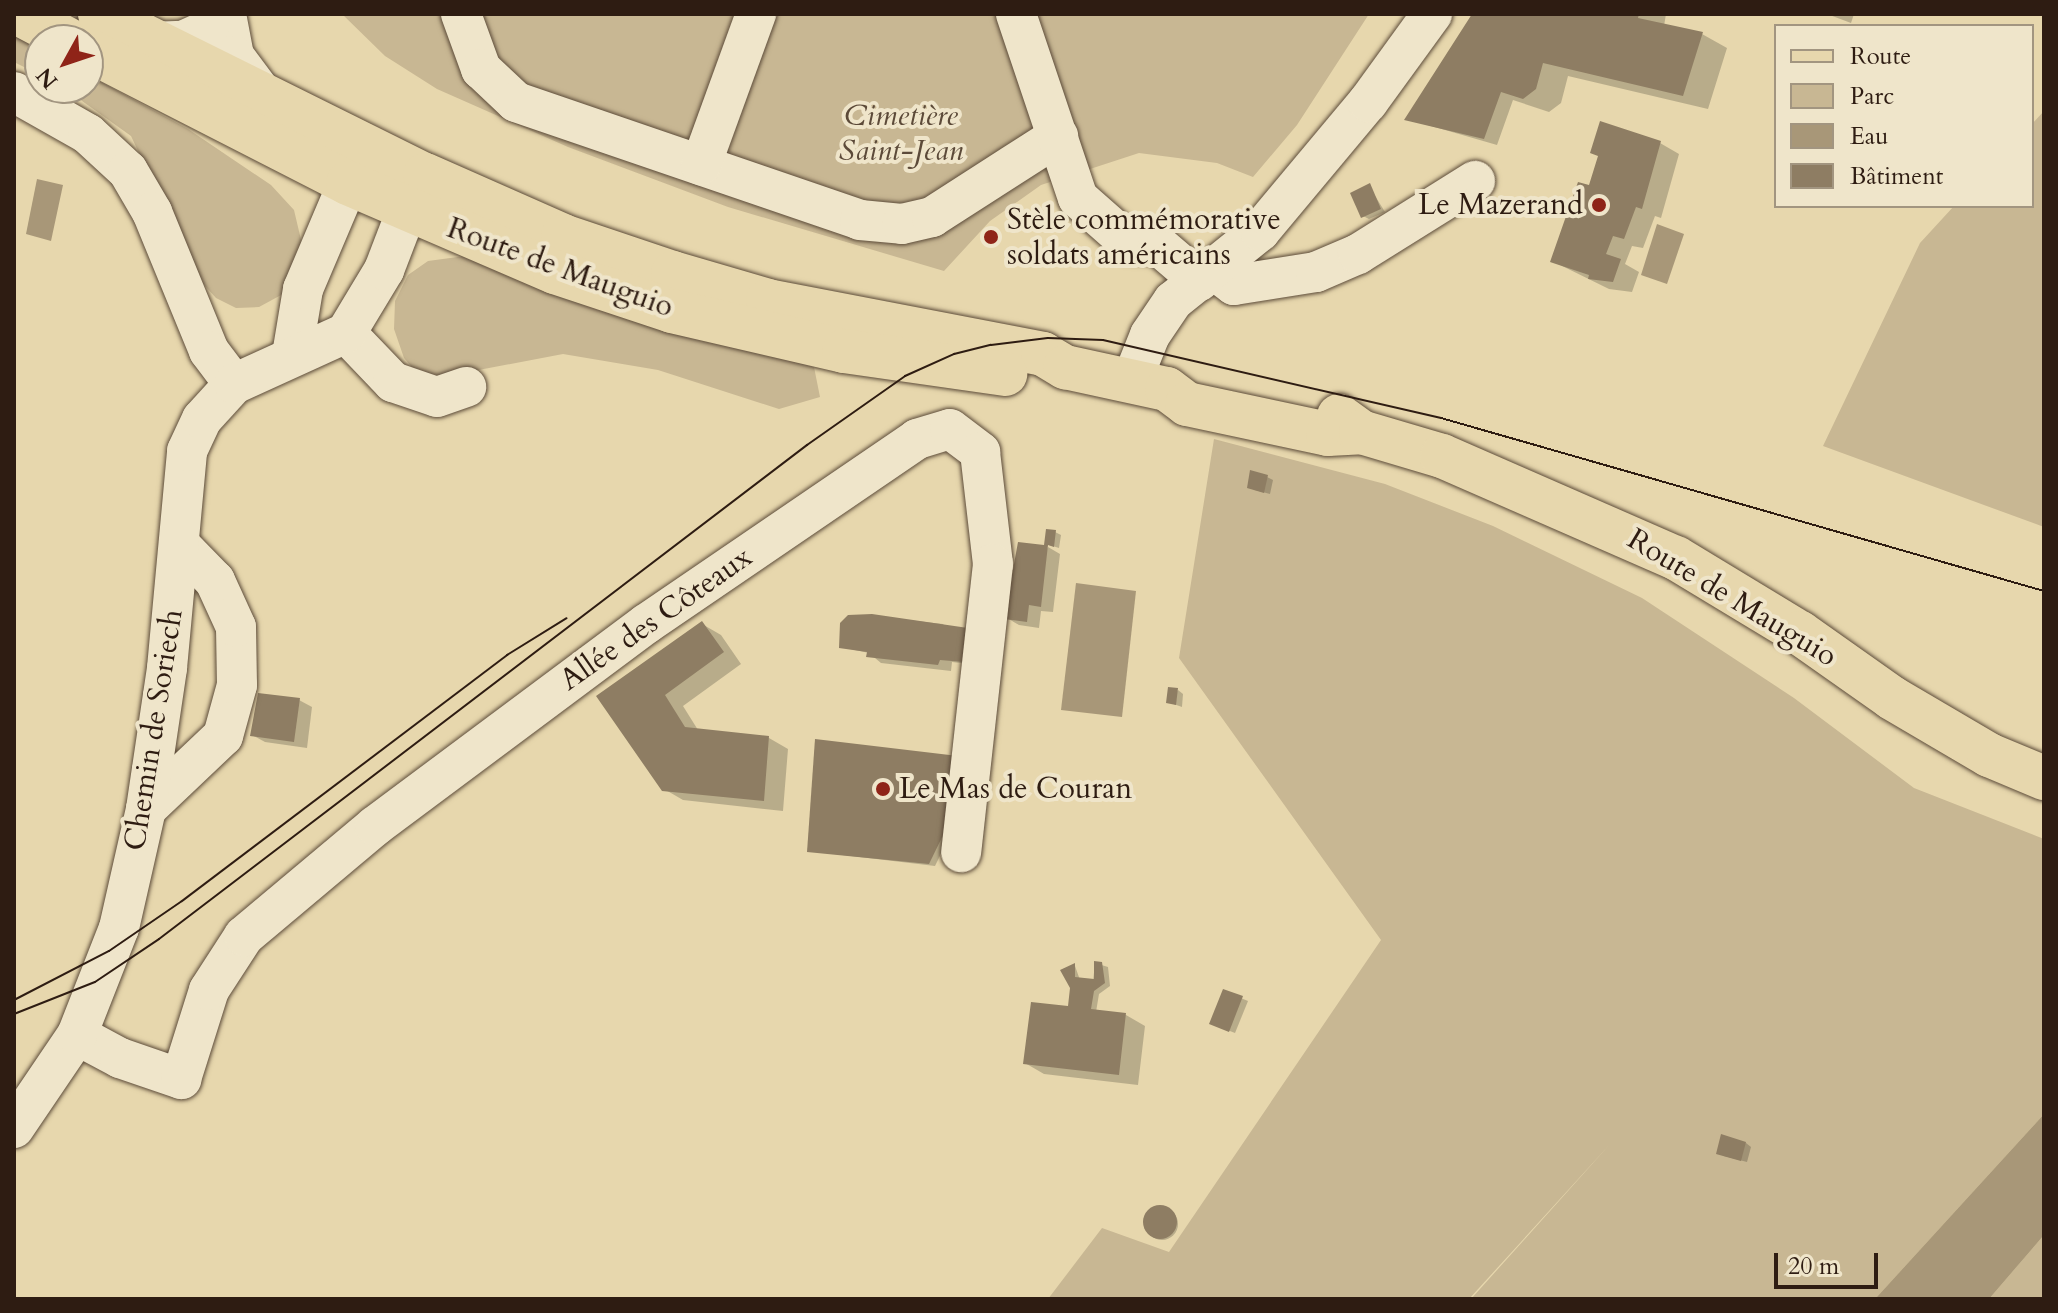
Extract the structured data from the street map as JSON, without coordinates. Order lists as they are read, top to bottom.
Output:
{
  "streets": {
    "main road": ["Route de Mauguio"],
    "street": ["Allée des Côteaux", "Chemin de Soriech"]
  },
  "crossings": [
    ["Allée des Côteaux", "Chemin de Soriech"]
  ],
  "parks": ["Cimetière Saint-Jean"],
  "places": ["Le Mazerand", "Stèle commémorative soldats américains", "Le Mas de Couran"],
  "legend": [
    "Route",
    "Parc",
    "Eau",
    "Bâtiment"
  ],
  "scale_bar": "20 m",
  "north": "bottom left"
}
